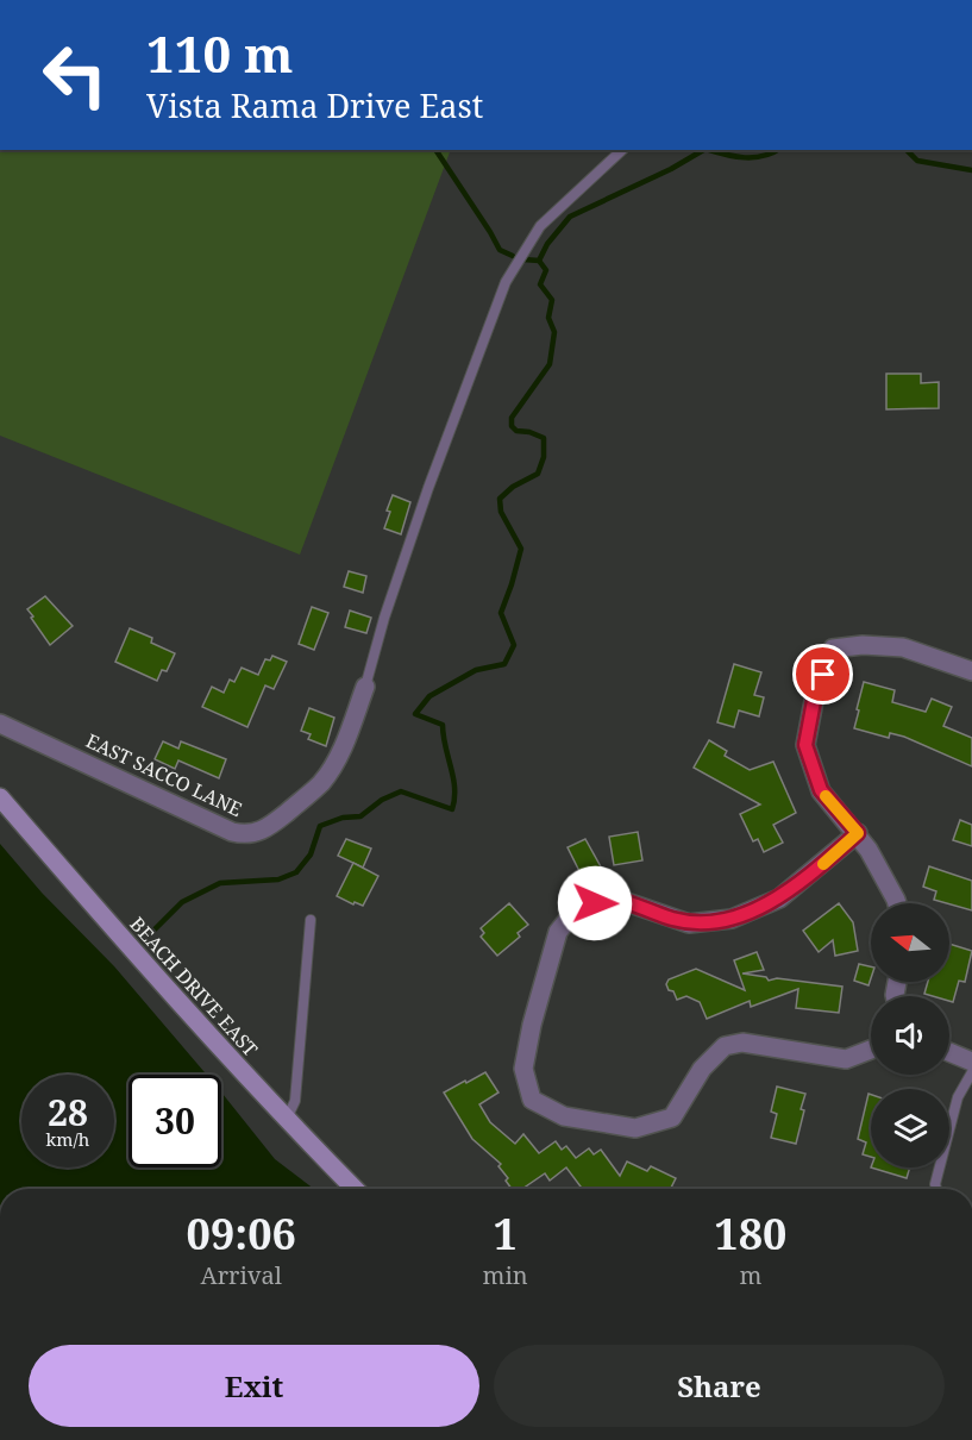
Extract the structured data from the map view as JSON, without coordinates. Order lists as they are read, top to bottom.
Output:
{
  "streets": {
    "main road": ["BEACH DRIVE EAST"],
    "street": ["EAST SACCO LANE"]
  },
  "north": "left",
  "page": {
    "turn": ["110 m", "Vista Rama Drive East"],
    "speed": "28 km/h",
    "limit": "30",
    "eta": [
      "09:06",
      "Arrival",
      "1",
      "min",
      "180",
      "m"
    ],
    "buttons": ["Exit", "Share"]
  }
}
